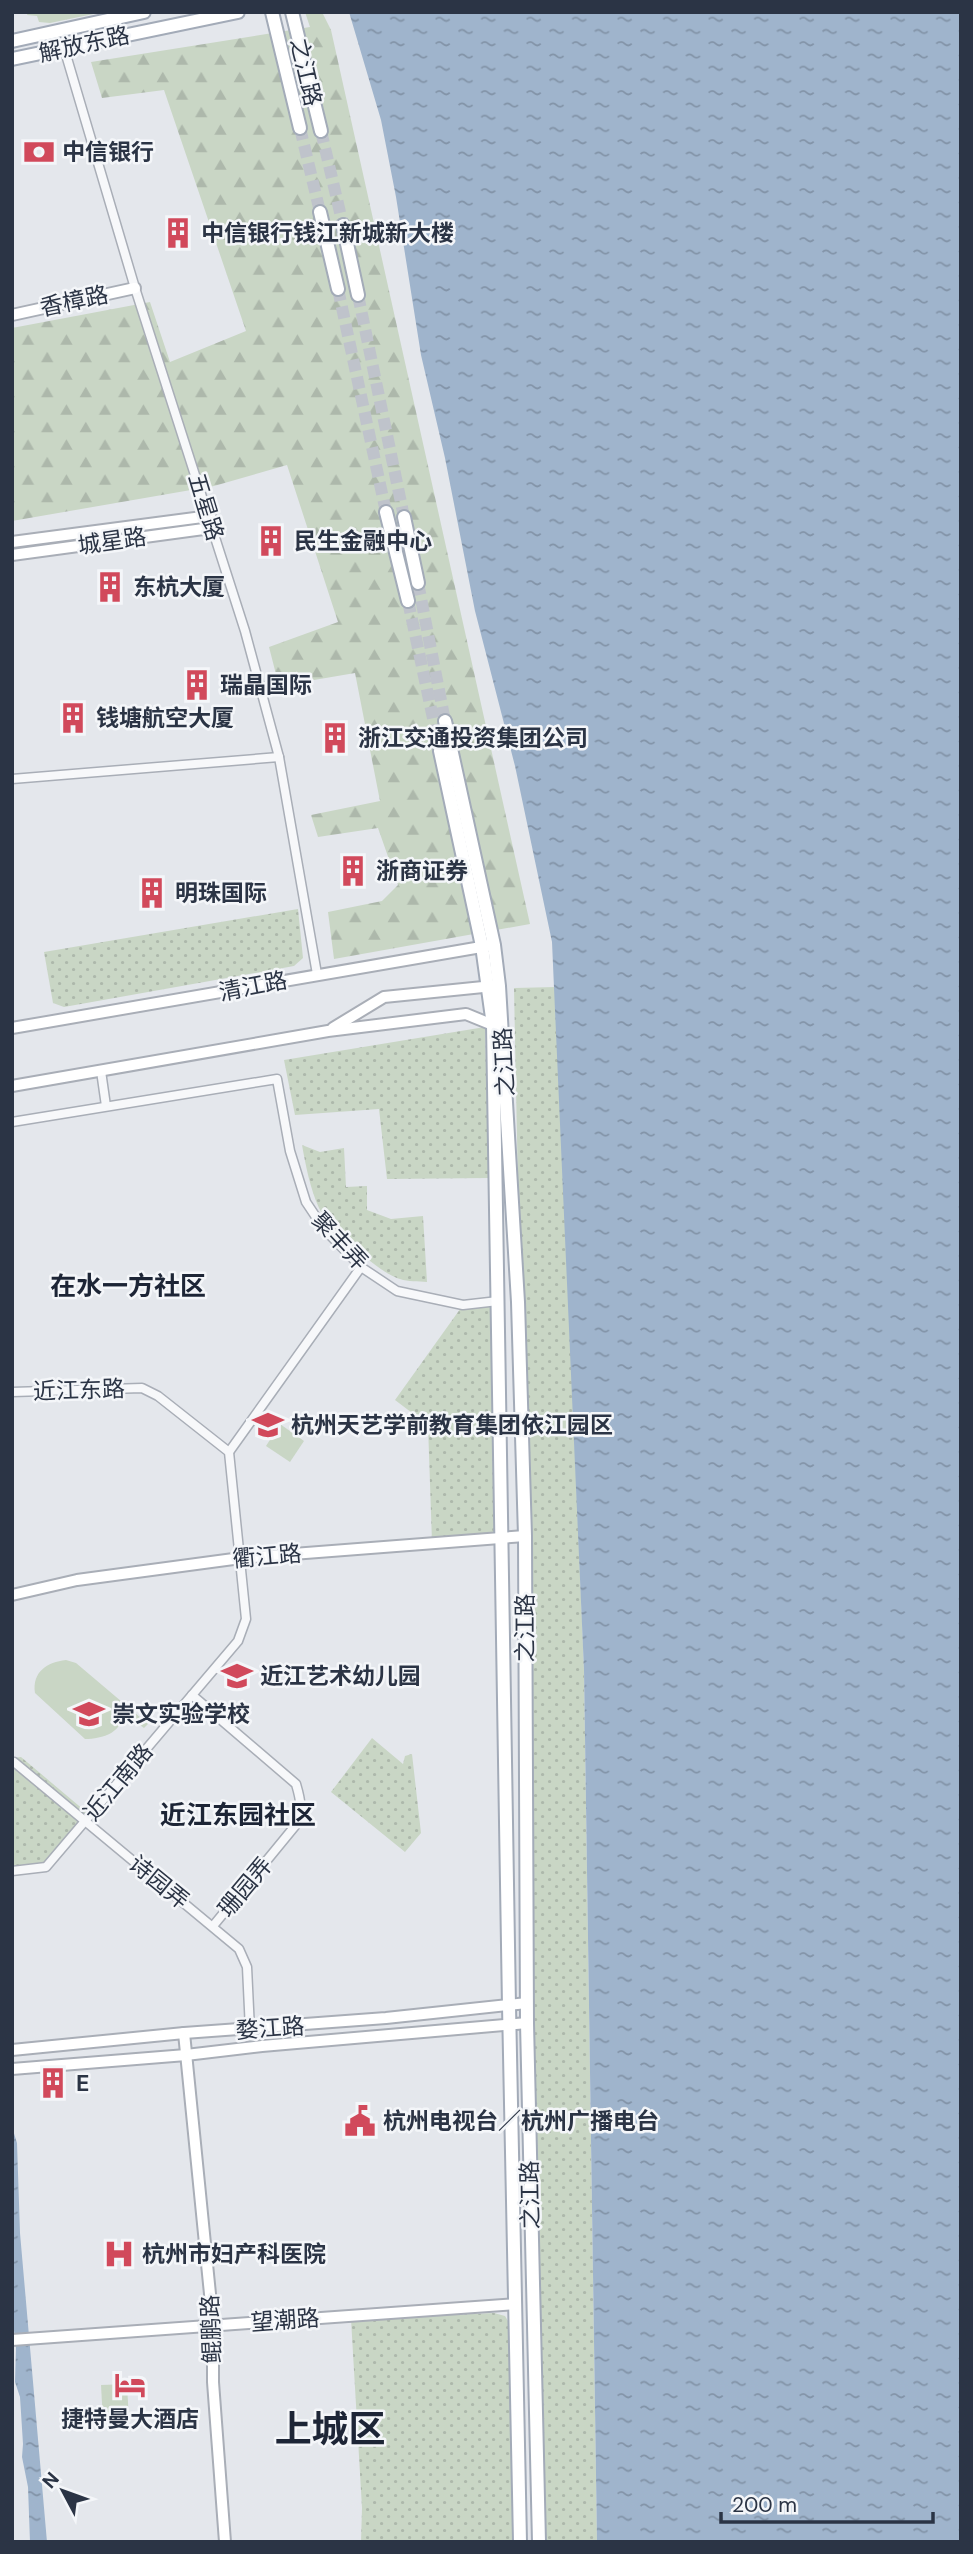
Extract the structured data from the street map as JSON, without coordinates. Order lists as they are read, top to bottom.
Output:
{
  "streets": {
    "main road": [
      "解放东路",
      "之江路",
      "香樟路",
      "城星路",
      "清江路",
      "衢江路",
      "婺江路",
      "望潮路",
      "鲲鹏路"
    ],
    "street": [
      "五星路",
      "聚丰弄",
      "近江东路",
      "近江南路",
      "诗园弄",
      "珊园弄"
    ]
  },
  "crossings": [
    ["解放东路", "五星路"],
    ["之江路", "清江路"],
    ["之江路", "聚丰弄"],
    ["之江路", "衢江路"],
    ["之江路", "婺江路"],
    ["之江路", "望潮路"],
    ["香樟路", "五星路"],
    ["五星路", "城星路"],
    ["五星路", "清江路"],
    ["衢江路", "近江南路"],
    ["近江南路", "诗园弄"],
    ["近江南路", "珊园弄"],
    ["诗园弄", "珊园弄"],
    ["诗园弄", "婺江路"],
    ["婺江路", "鲲鹏路"],
    ["望潮路", "鲲鹏路"]
  ],
  "districts": ["在水一方社区", "近江东园社区", "上城区"],
  "places": {
    "bank": ["中信银行"],
    "building": [
      "中信银行钱江新城新大楼",
      "民生金融中心",
      "东杭大厦",
      "瑞晶国际",
      "钱塘航空大厦",
      "浙江交通投资集团公司",
      "浙商证券",
      "明珠国际",
      "E"
    ],
    "school or university": ["杭州天艺学前教育集团依江园区", "近江艺术幼儿园", "崇文实验学校"],
    "public building": ["杭州电视台／杭州广播电台"],
    "hospital": ["杭州市妇产科医院"],
    "hotel": ["捷特曼大酒店"]
  },
  "scale_bar": "200 m",
  "north": "top left"
}
